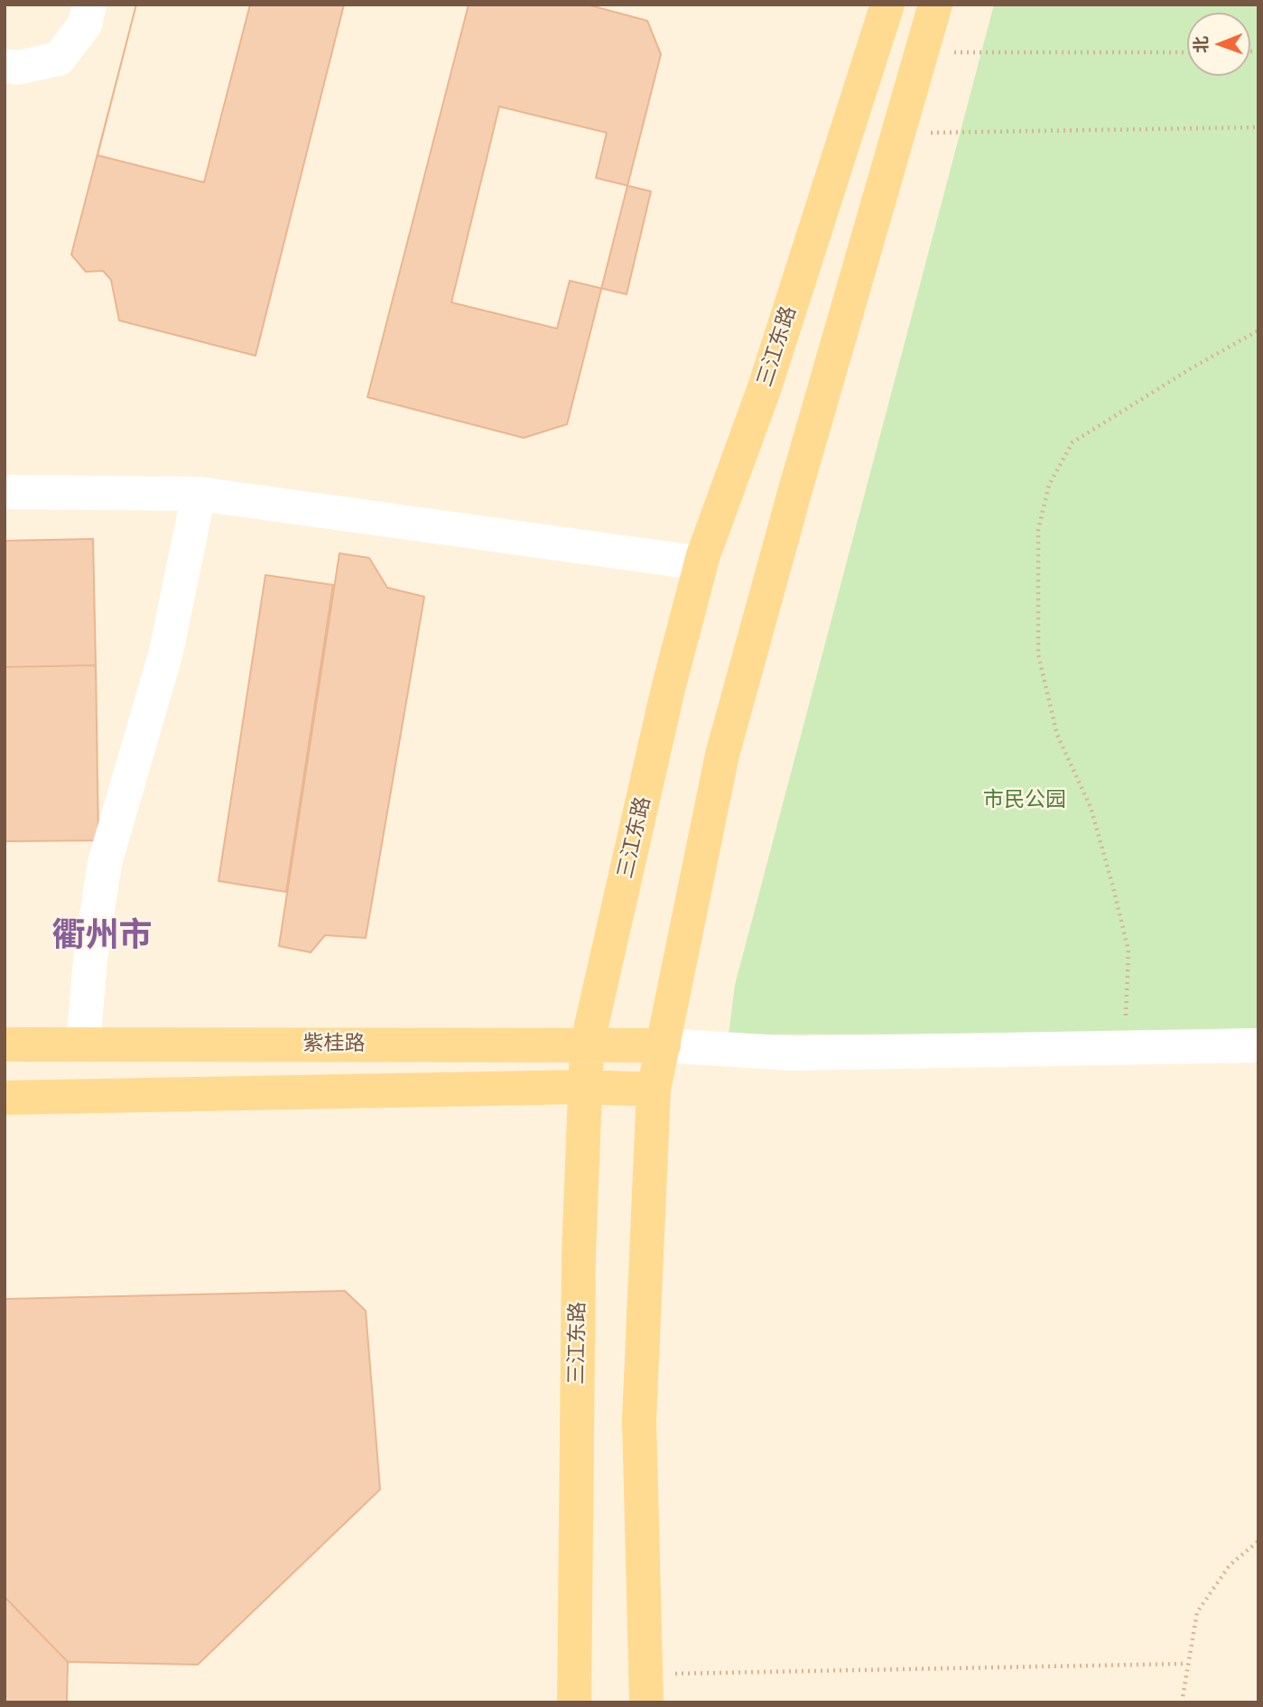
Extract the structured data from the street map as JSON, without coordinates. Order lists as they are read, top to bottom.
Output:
{
  "streets": {
    "main road": ["三江东路", "紫桂路"]
  },
  "crossings": [
    ["三江东路", "紫桂路"]
  ],
  "districts": ["衢州市"],
  "parks": ["市民公园"],
  "north": "left"
}
